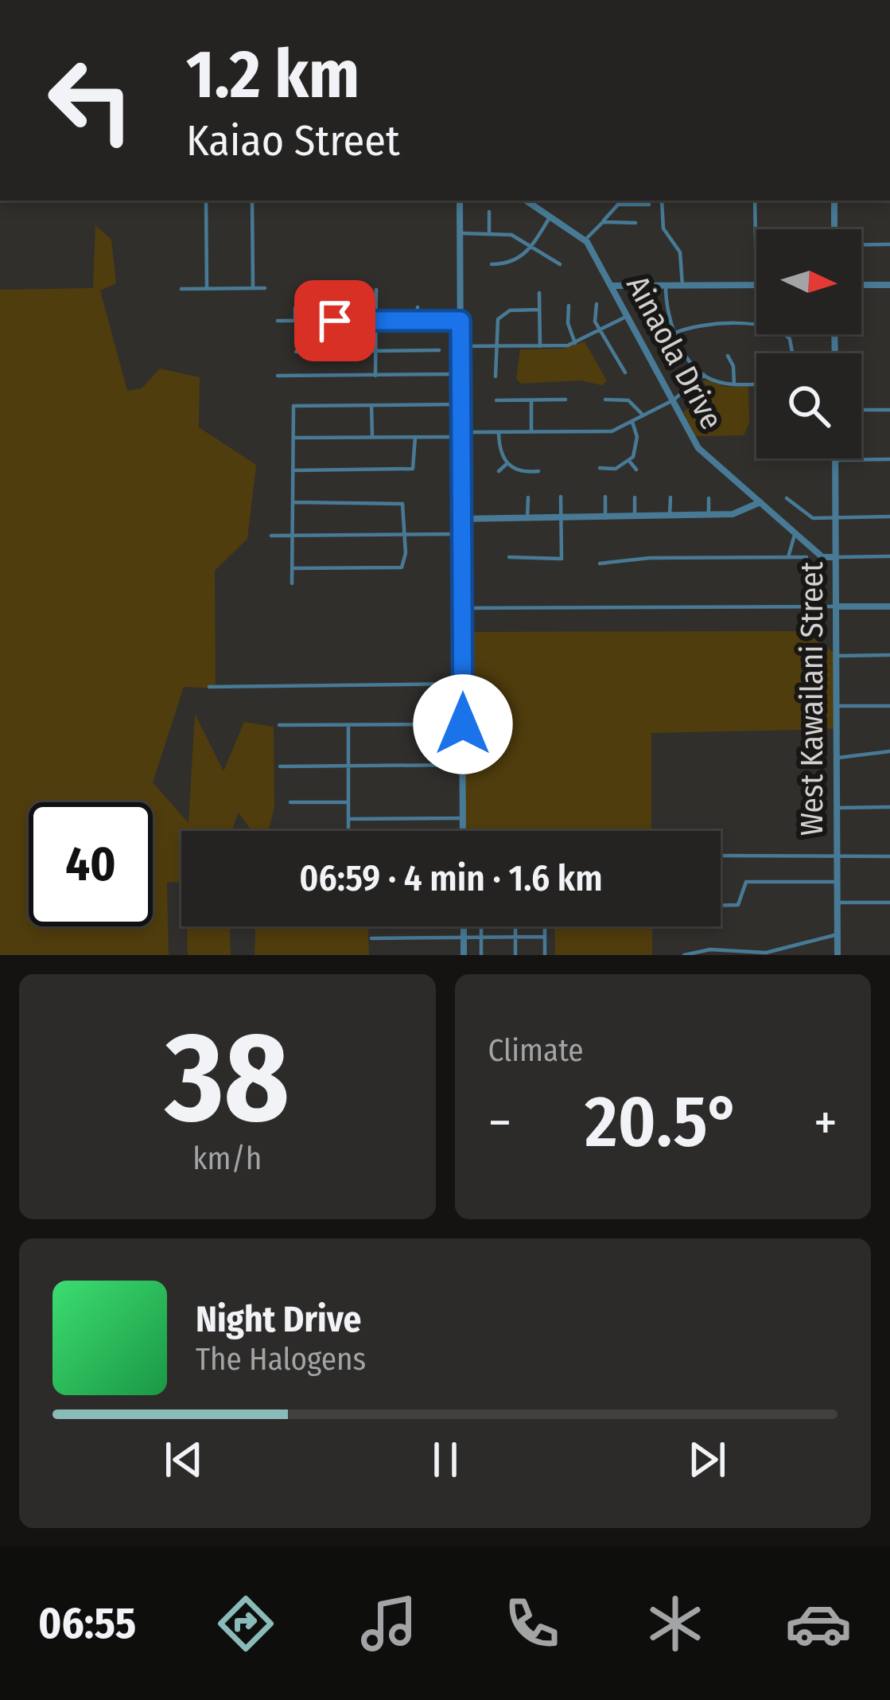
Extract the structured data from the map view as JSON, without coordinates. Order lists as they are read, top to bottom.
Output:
{
  "streets": {
    "street": ["Ainaola Drive", "West Kawailani Street"]
  },
  "crossings": [
    ["Ainaola Drive", "West Kawailani Street"]
  ],
  "north": "right",
  "page": {
    "turn": ["1.2 km", "Kaiao Street"],
    "limit": "40",
    "trip": "06:59 · 4 min · 1.6 km",
    "tile": [
      ["38", "km/h"],
      "Climate"
    ],
    "heat": ["−", "20.5°", "+"],
    "song": ["Night Drive", "The Halogens"],
    "tabs": "06:55"
  }
}
